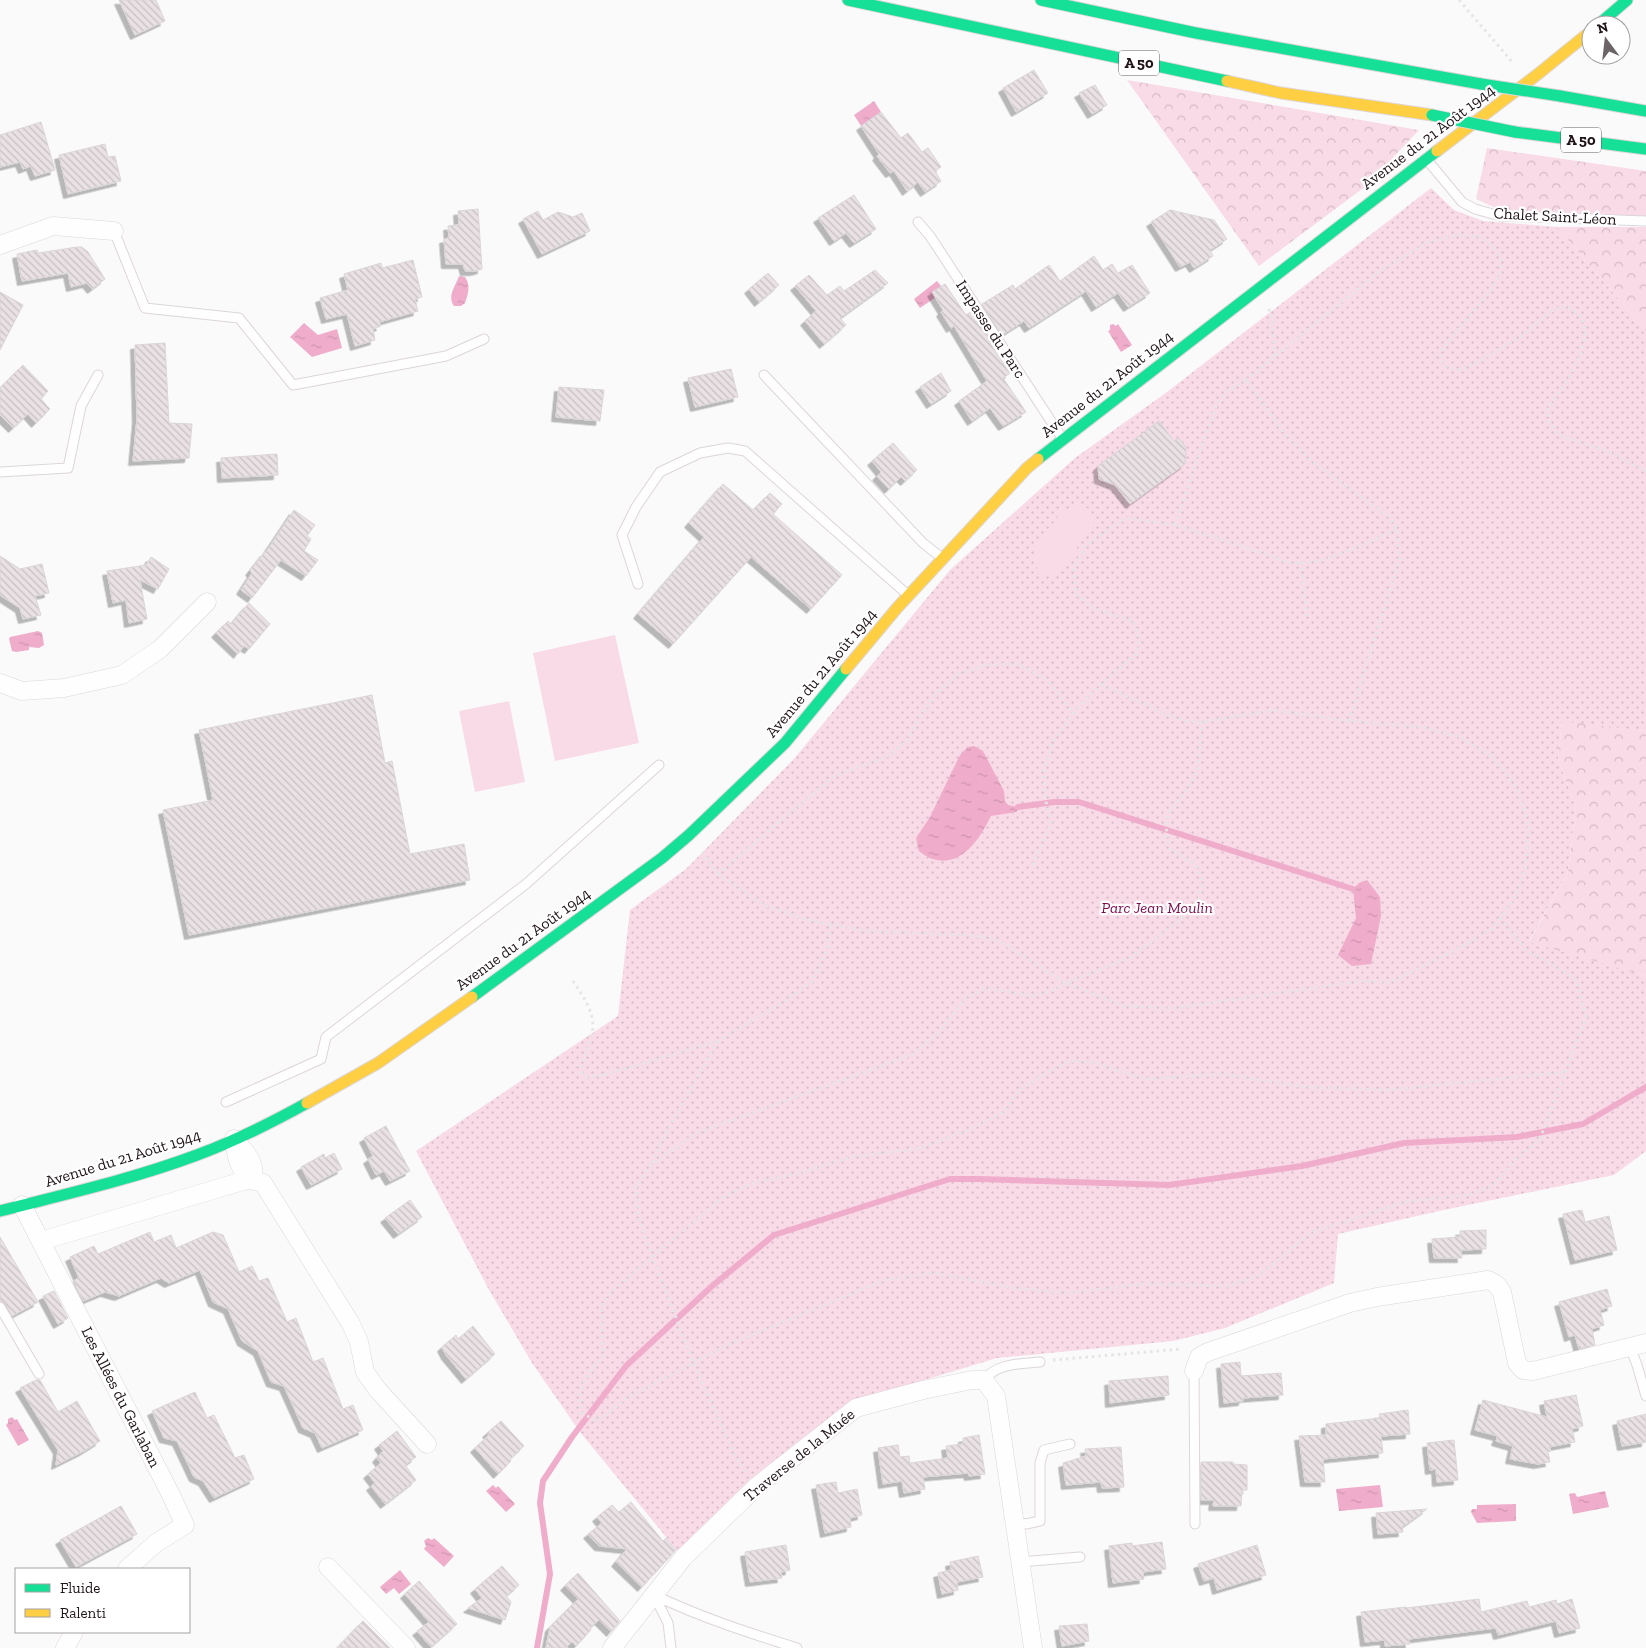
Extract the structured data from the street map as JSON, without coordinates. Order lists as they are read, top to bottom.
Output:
{
  "streets": {
    "main road": ["A 50", "Avenue du 21 Août 1944"],
    "street": ["Les Allées du Garlaban", "Traverse de la Muée"],
    "lane": ["Chalet Saint-Léon", "Impasse du Parc"]
  },
  "crossings": [
    ["Avenue du 21 Août 1944", "Chalet Saint-Léon"],
    ["Avenue du 21 Août 1944", "Impasse du Parc"],
    ["Avenue du 21 Août 1944", "Les Allées du Garlaban"]
  ],
  "parks": ["Parc Jean Moulin"],
  "legend": ["Fluide", "Ralenti"],
  "north": "top"
}
